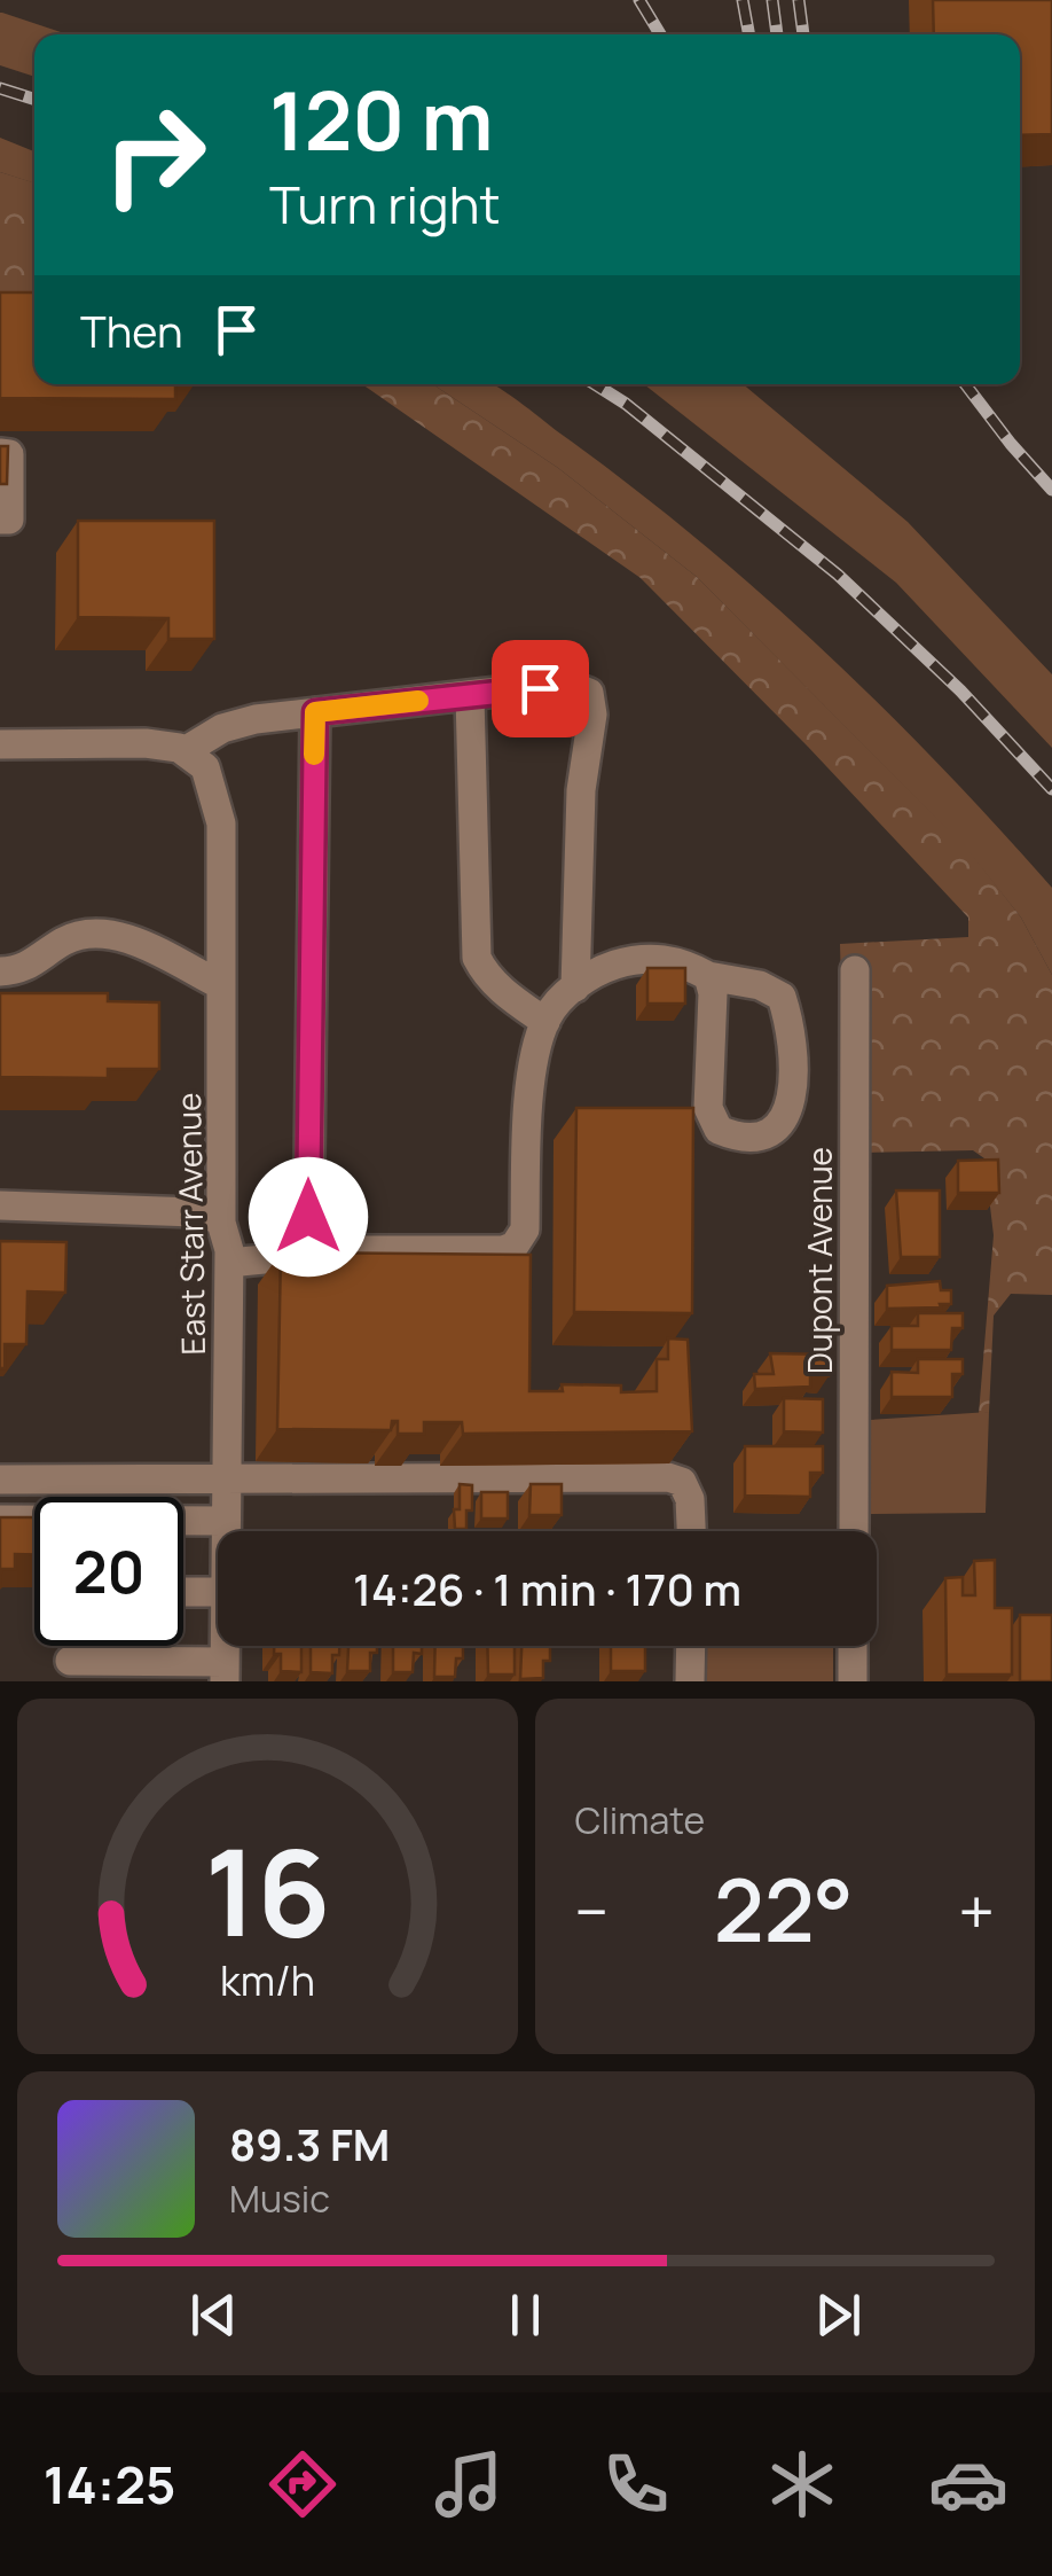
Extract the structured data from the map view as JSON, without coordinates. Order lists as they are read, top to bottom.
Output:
{
  "streets": {
    "street": ["East Starr Avenue", "Dupont Avenue"]
  },
  "page": {
    "turn": ["120 m", "Turn right"],
    "then": "Then",
    "limit": "20",
    "trip": "14:26 · 1 min · 170 m",
    "tile": "Climate",
    "heat": ["−", "22°", "+"],
    "song": ["89.3 FM", "Music"],
    "tabs": "14:25",
    "gauge": ["16", "km/h"]
  }
}
